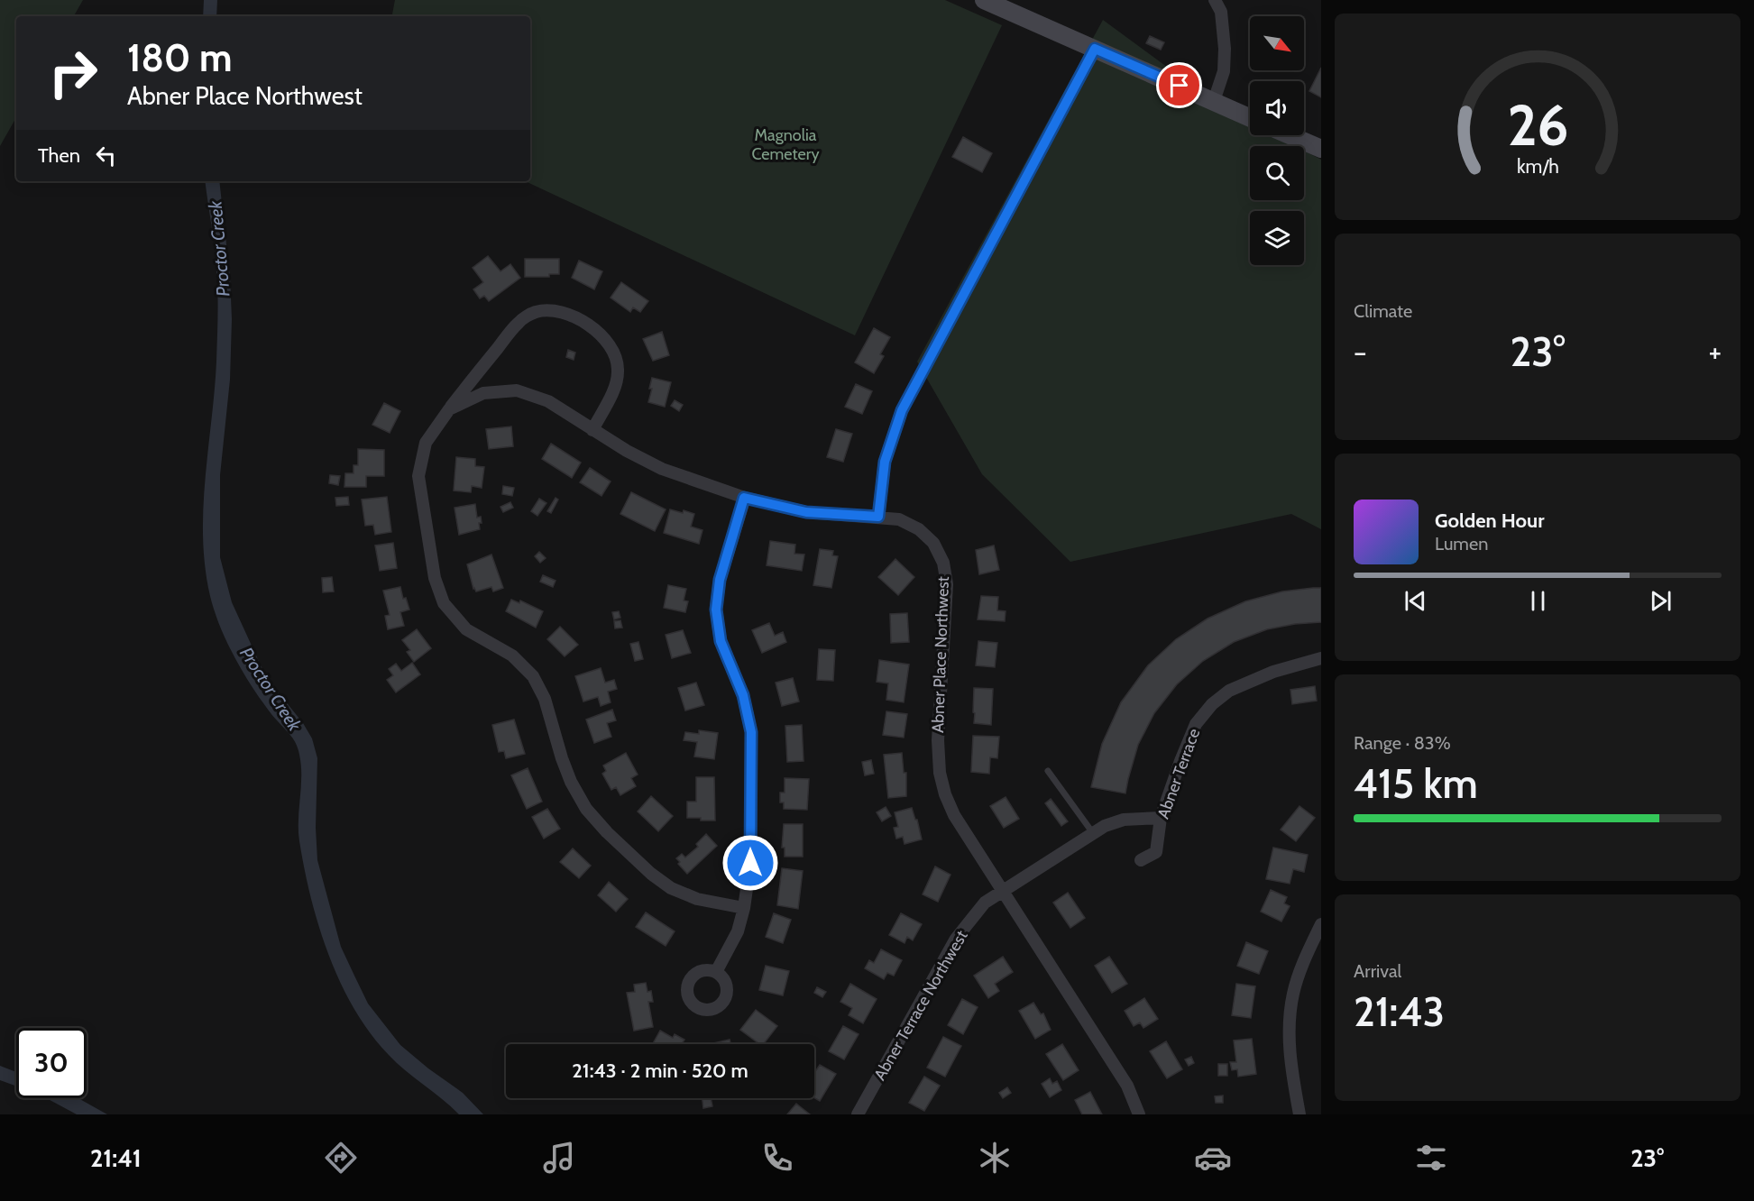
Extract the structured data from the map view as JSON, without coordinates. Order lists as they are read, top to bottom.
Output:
{
  "streets": {
    "street": ["Abner Place Northwest", "Abner Terrace", "Abner Terrace Northwest"]
  },
  "crossings": [
    ["Abner Place Northwest", "Abner Terrace Northwest"],
    ["Abner Terrace", "Abner Terrace Northwest"]
  ],
  "water": ["Proctor Creek"],
  "parks": ["Magnolia Cemetery"],
  "north": "bottom right",
  "page": {
    "turn": ["180 m", "Abner Place Northwest"],
    "then": "Then",
    "tile": [
      "Climate",
      ["Range · 83%", "415 km"],
      ["Arrival", "21:43"]
    ],
    "heat": ["−", "23°", "+"],
    "song": ["Golden Hour", "Lumen"],
    "limit": "30",
    "trip": "21:43 · 2 min · 520 m",
    "tabs": ["21:41", "23°"],
    "gauge": ["26", "km/h"]
  }
}
